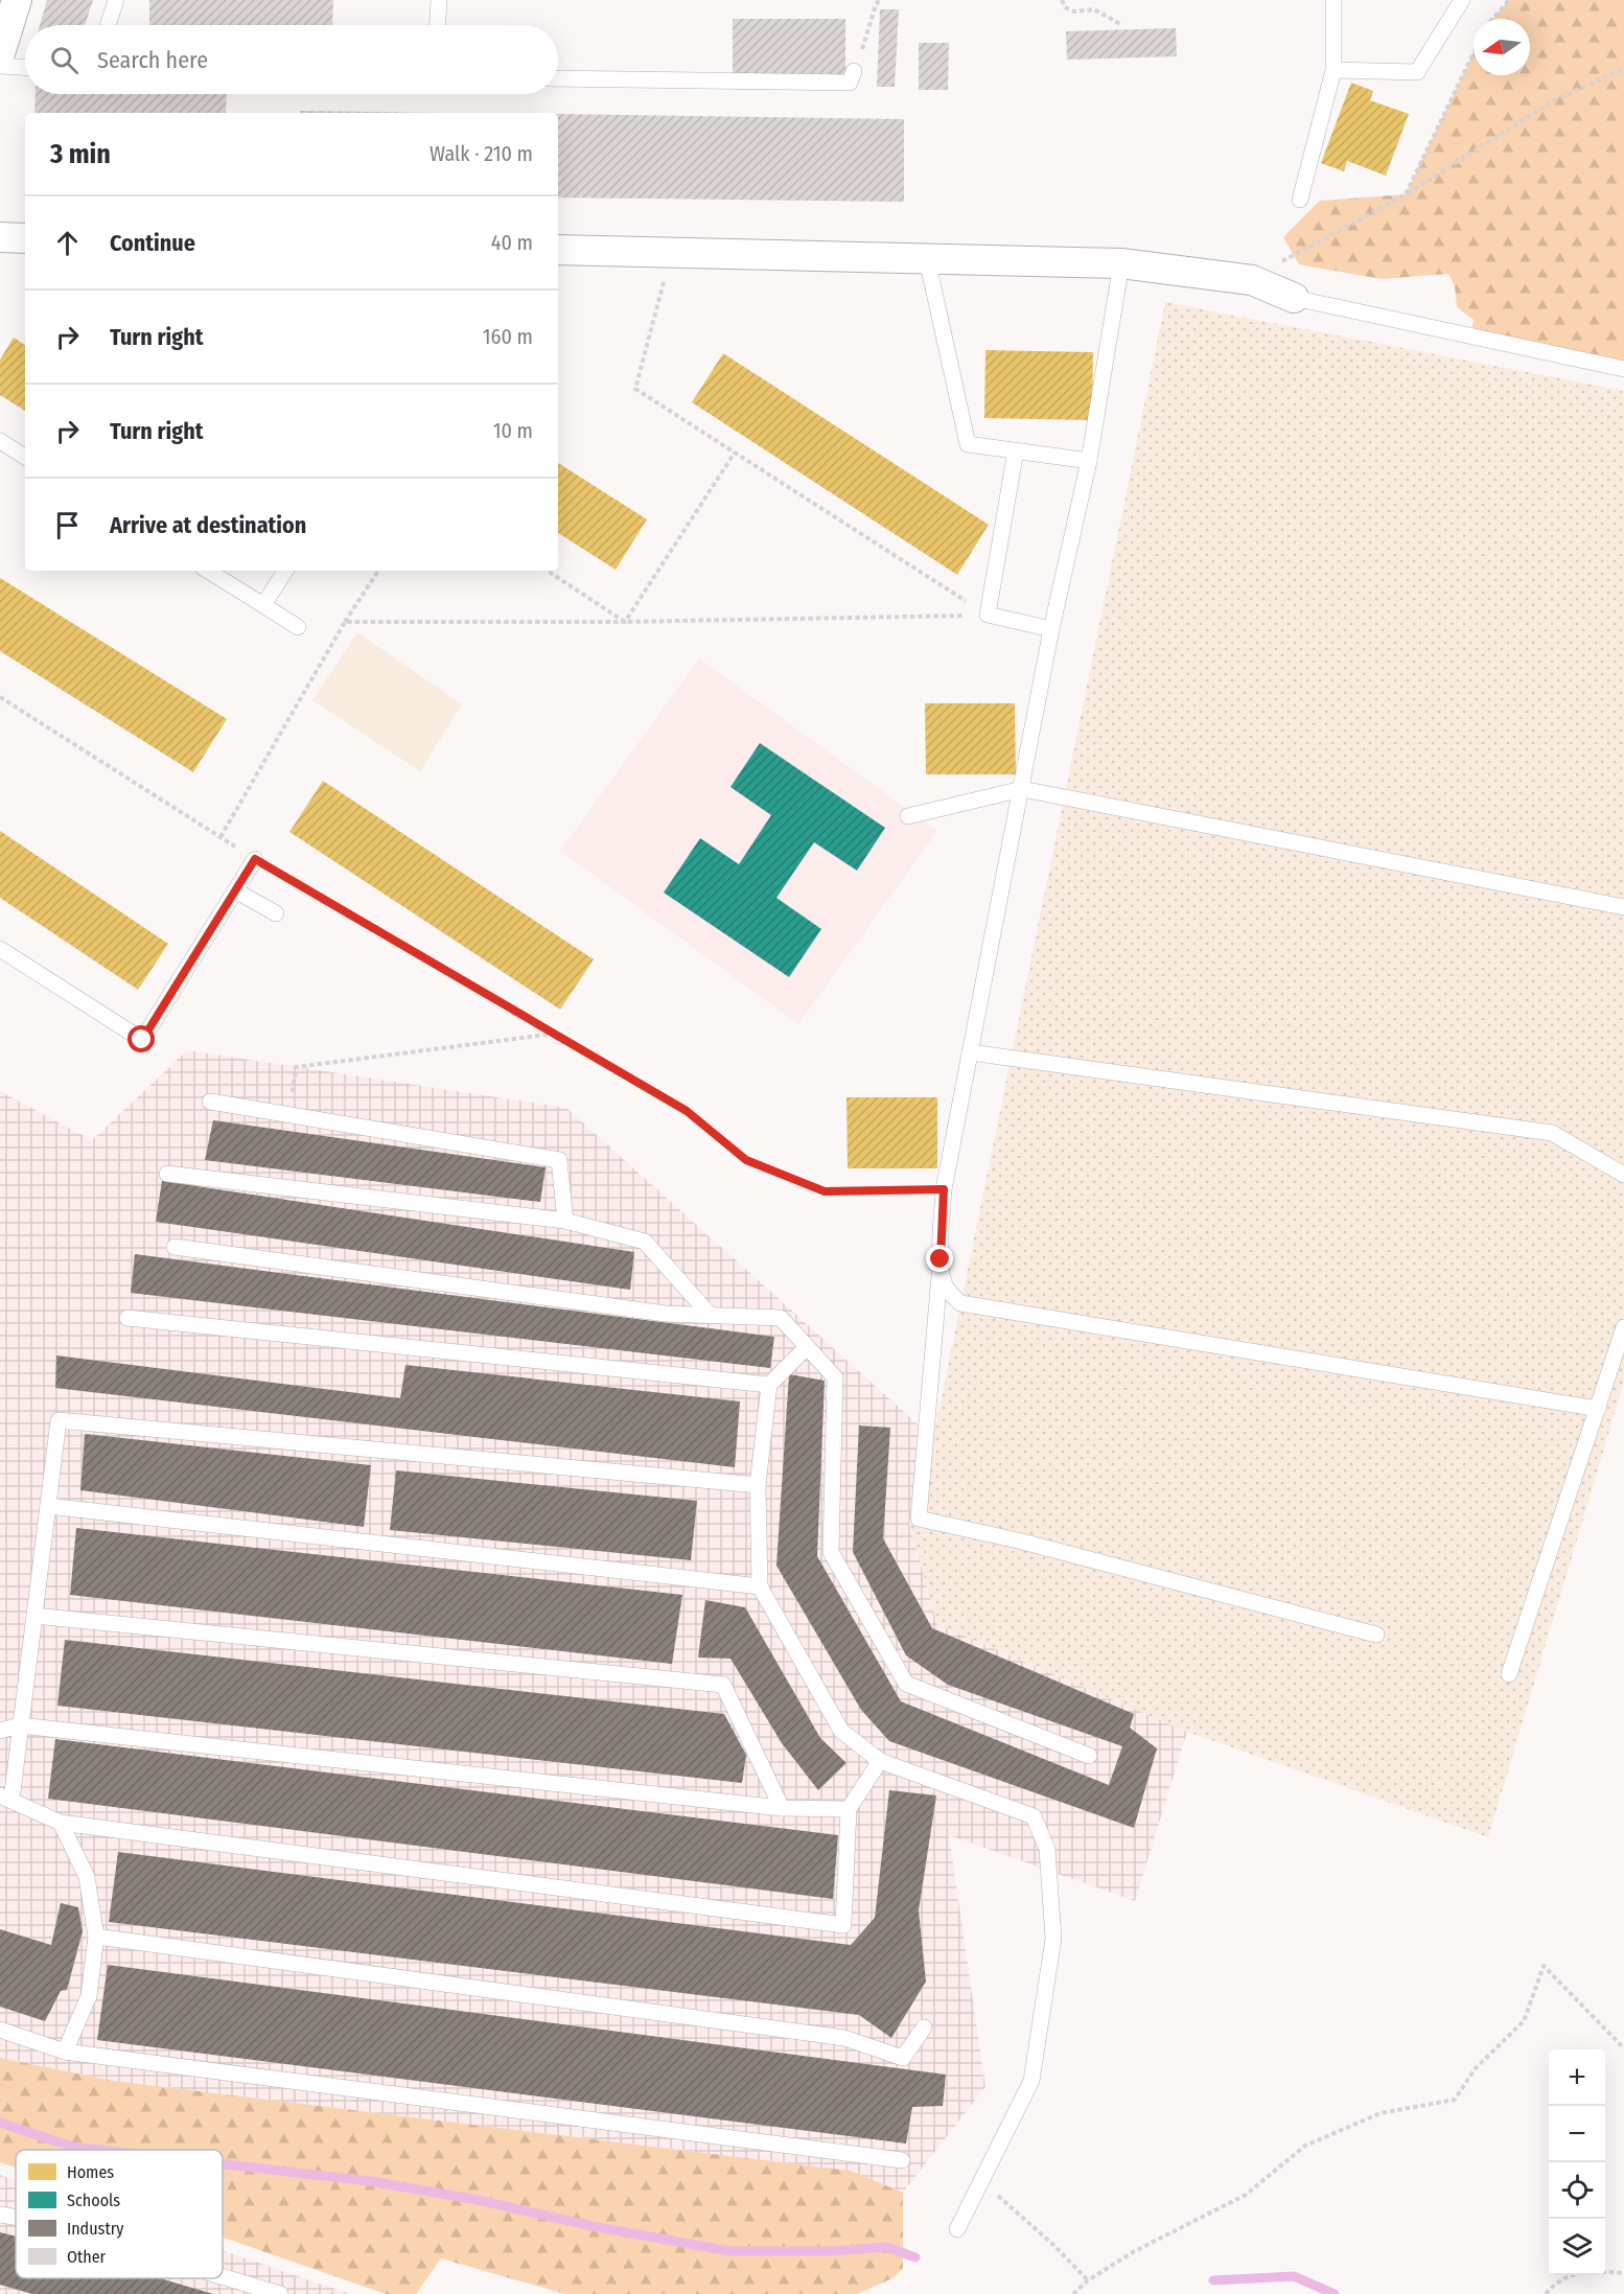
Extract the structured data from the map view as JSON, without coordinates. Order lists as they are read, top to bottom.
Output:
{
  "legend": [
    "Homes",
    "Schools",
    "Industry",
    "Other"
  ],
  "north": "left",
  "page": {
    "search": "Search here",
    "heading": ["3 min", "Walk · 210 m"],
    "list": [
      ["Continue", "40 m"],
      ["Turn right", "160 m"],
      ["Turn right", "10 m"],
      "Arrive at destination"
    ],
    "map_buttons": ["+", "−"]
  }
}
